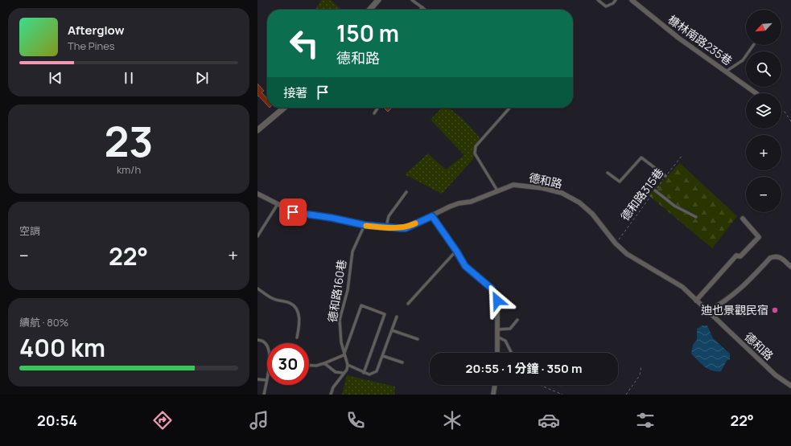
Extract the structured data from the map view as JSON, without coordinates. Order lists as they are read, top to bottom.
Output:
{
  "streets": {
    "street": ["槺林南路235巷", "德和路"],
    "lane": ["德和路160巷"],
    "path": ["德和路315巷"]
  },
  "crossings": [
    ["德和路", "德和路315巷"],
    ["德和路", "德和路160巷"]
  ],
  "places": ["迪也景觀民宿"],
  "north": "bottom left",
  "page": {
    "map_buttons": ["+", "−"],
    "turn": ["150 m", "德和路"],
    "song": ["Afterglow", "The Pines"],
    "then": "接著",
    "tile": [
      ["23", "km/h"],
      "空調",
      ["續航 · 80%", "400 km"]
    ],
    "heat": ["−", "22°", "+"],
    "limit": "30",
    "trip": "20:55 · 1 分鐘 · 350 m",
    "tabs": ["20:54", "22°"]
  }
}
